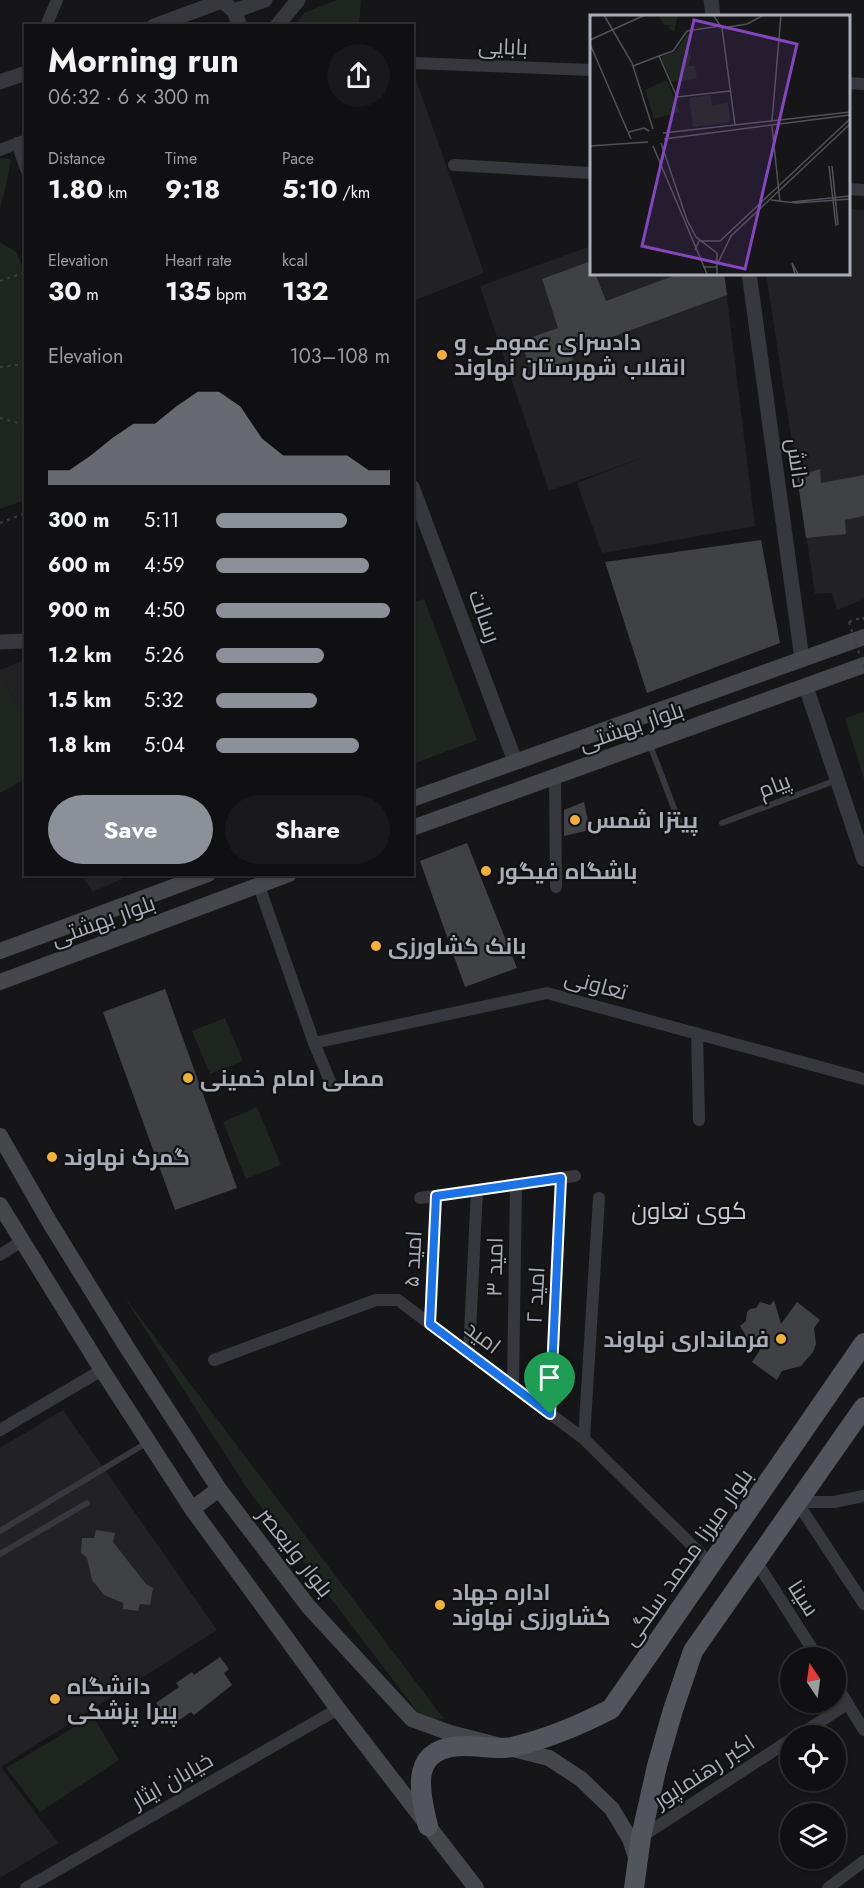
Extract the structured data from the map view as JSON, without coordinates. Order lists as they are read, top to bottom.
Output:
{
  "streets": {
    "main road": ["بلوار بهشتی", "بلوار ولیعصر", "بلوار میرزا محمد سلگی"],
    "street": [
      "بابایی",
      "دانش",
      "رسالت",
      "تعاونی",
      "امید ۵",
      "امید ۳",
      "امید ۲",
      "امید",
      "سینا",
      "اکبر رهنماپور",
      "خیابان ایثار"
    ],
    "lane": ["پیام"]
  },
  "crossings": [
    ["دانش", "بلوار بهشتی"],
    ["رسالت", "بلوار بهشتی"],
    ["امید ۵", "امید"],
    ["امید ۳", "امید"],
    ["امید ۲", "امید"],
    ["امید", "بلوار میرزا محمد سلگی"],
    ["بلوار ولیعصر", "بلوار میرزا محمد سلگی"]
  ],
  "districts": ["کوی تعاون"],
  "places": [
    "دادسرای عمومی و انقلاب شهرستان نهاوند",
    "پیتزا شمس",
    "باشگاه فیگور",
    "بانک کشاورزی",
    "مصلی امام خمینی",
    "گمرک نهاوند",
    "فرمانداری نهاوند",
    "اداره جهاد کشاورزی نهاوند",
    "دانشگاه پیرا پزشکی"
  ],
  "north": "top",
  "page": {
    "heading": ["Morning run", "06:32 · 6 × 300 m"],
    "stats": [
      ["Distance", "1.80 km"],
      ["Time", "9:18"],
      ["Pace", "5:10 /km"],
      ["Elevation", "30 m"],
      ["Heart rate", "135 bpm"],
      ["kcal", "132"]
    ],
    "chart": ["Elevation", "103–108 m"],
    "list": [
      {
        "name": "300 m",
        "note": "5:11"
      },
      {
        "name": "600 m",
        "note": "4:59"
      },
      {
        "name": "900 m",
        "note": "4:50"
      },
      {
        "name": "1.2 km",
        "note": "5:26"
      },
      {
        "name": "1.5 km",
        "note": "5:32"
      },
      {
        "name": "1.8 km",
        "note": "5:04"
      }
    ],
    "buttons": ["Save", "Share"]
  }
}
